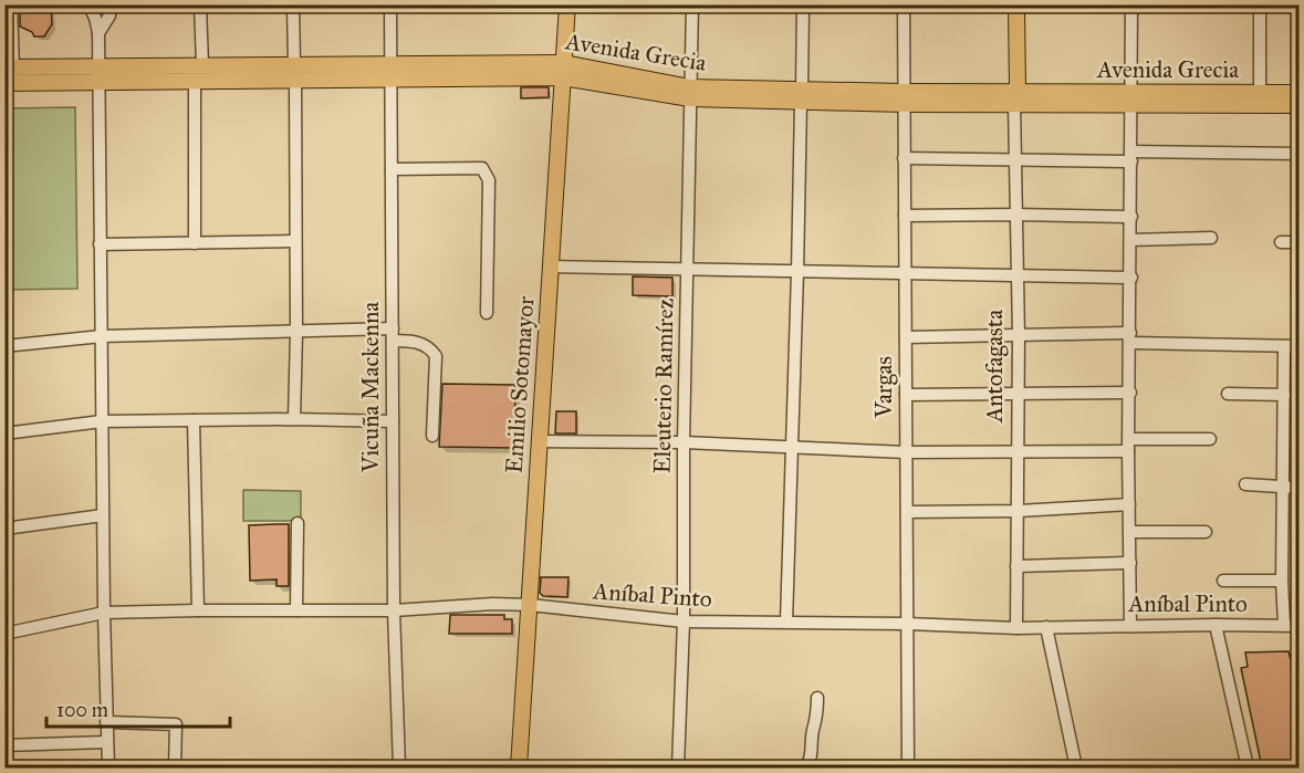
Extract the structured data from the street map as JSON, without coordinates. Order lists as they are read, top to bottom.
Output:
{
  "streets": {
    "main road": ["Avenida Grecia", "Antofagasta", "Emilio Sotomayor"],
    "street": [
      "Eleuterio Ramírez",
      "Vicuña Mackenna",
      "Vargas",
      "Aníbal Pinto"
    ]
  },
  "crossings": [
    ["Avenida Grecia", "Antofagasta"],
    ["Avenida Grecia", "Emilio Sotomayor"],
    ["Avenida Grecia", "Eleuterio Ramírez"],
    ["Avenida Grecia", "Vicuña Mackenna"],
    ["Avenida Grecia", "Vargas"],
    ["Antofagasta", "Aníbal Pinto"],
    ["Emilio Sotomayor", "Aníbal Pinto"],
    ["Eleuterio Ramírez", "Aníbal Pinto"],
    ["Vicuña Mackenna", "Aníbal Pinto"],
    ["Vargas", "Aníbal Pinto"]
  ],
  "scale_bar": "100 m"
}
